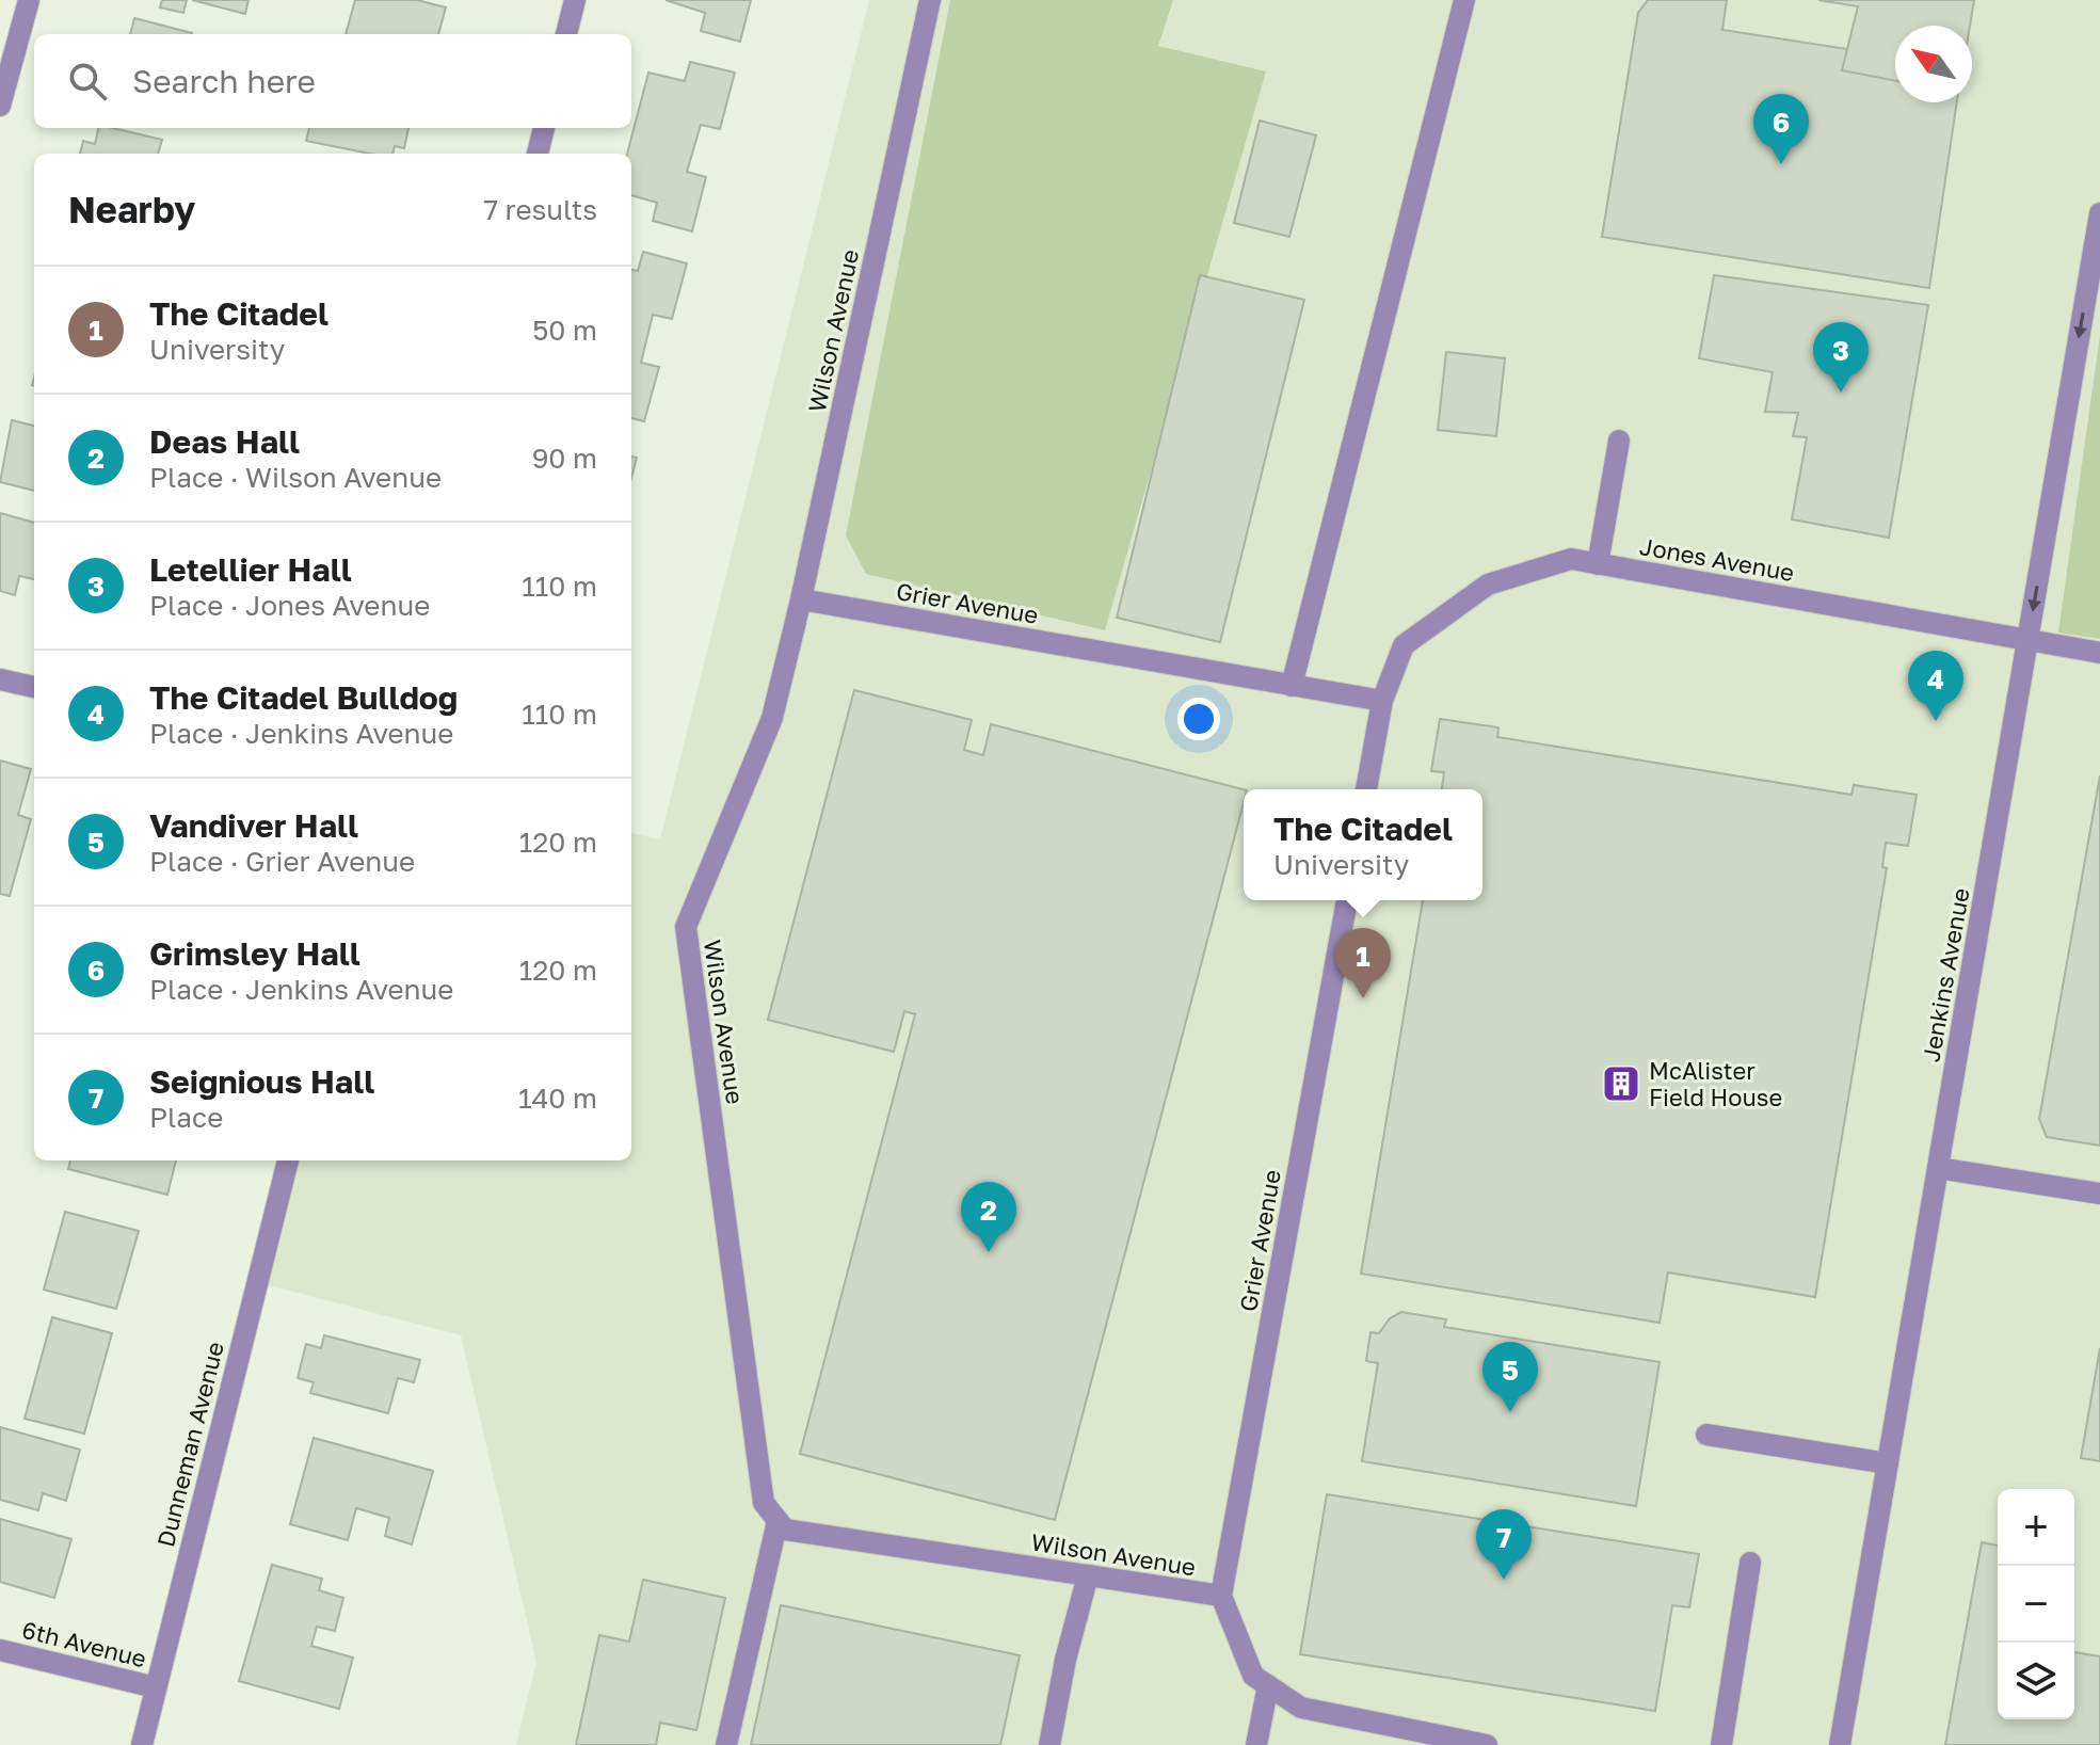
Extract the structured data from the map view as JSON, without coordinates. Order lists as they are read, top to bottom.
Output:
{
  "streets": {
    "street": [
      "Wilson Avenue",
      "Jones Avenue",
      "Grier Avenue",
      "Jenkins Avenue",
      "Dunneman Avenue",
      "6th Avenue"
    ]
  },
  "crossings": [
    ["Wilson Avenue", "Grier Avenue"],
    ["Jones Avenue", "Grier Avenue"],
    ["Jones Avenue", "Jenkins Avenue"],
    ["Dunneman Avenue", "6th Avenue"]
  ],
  "places": {
    "building": ["McAlister Field House"]
  },
  "north": "top left",
  "page": {
    "search": "Search here",
    "pins": [
      "6",
      "3",
      "4",
      "1",
      "2",
      "5",
      "7"
    ],
    "heading": ["Nearby", "7 results"],
    "list": [
      {
        "mark": "1",
        "name": "The Citadel",
        "note": "University",
        "value": "50 m"
      },
      {
        "mark": "2",
        "name": "Deas Hall",
        "note": "Place · Wilson Avenue",
        "value": "90 m"
      },
      {
        "mark": "3",
        "name": "Letellier Hall",
        "note": "Place · Jones Avenue",
        "value": "110 m"
      },
      {
        "mark": "4",
        "name": "The Citadel Bulldog",
        "note": "Place · Jenkins Avenue",
        "value": "110 m"
      },
      {
        "mark": "5",
        "name": "Vandiver Hall",
        "note": "Place · Grier Avenue",
        "value": "120 m"
      },
      {
        "mark": "6",
        "name": "Grimsley Hall",
        "note": "Place · Jenkins Avenue",
        "value": "120 m"
      },
      {
        "mark": "7",
        "name": "Seignious Hall",
        "note": "Place",
        "value": "140 m"
      }
    ],
    "popup": ["The Citadel", "University"],
    "map_buttons": ["+", "−"]
  }
}
